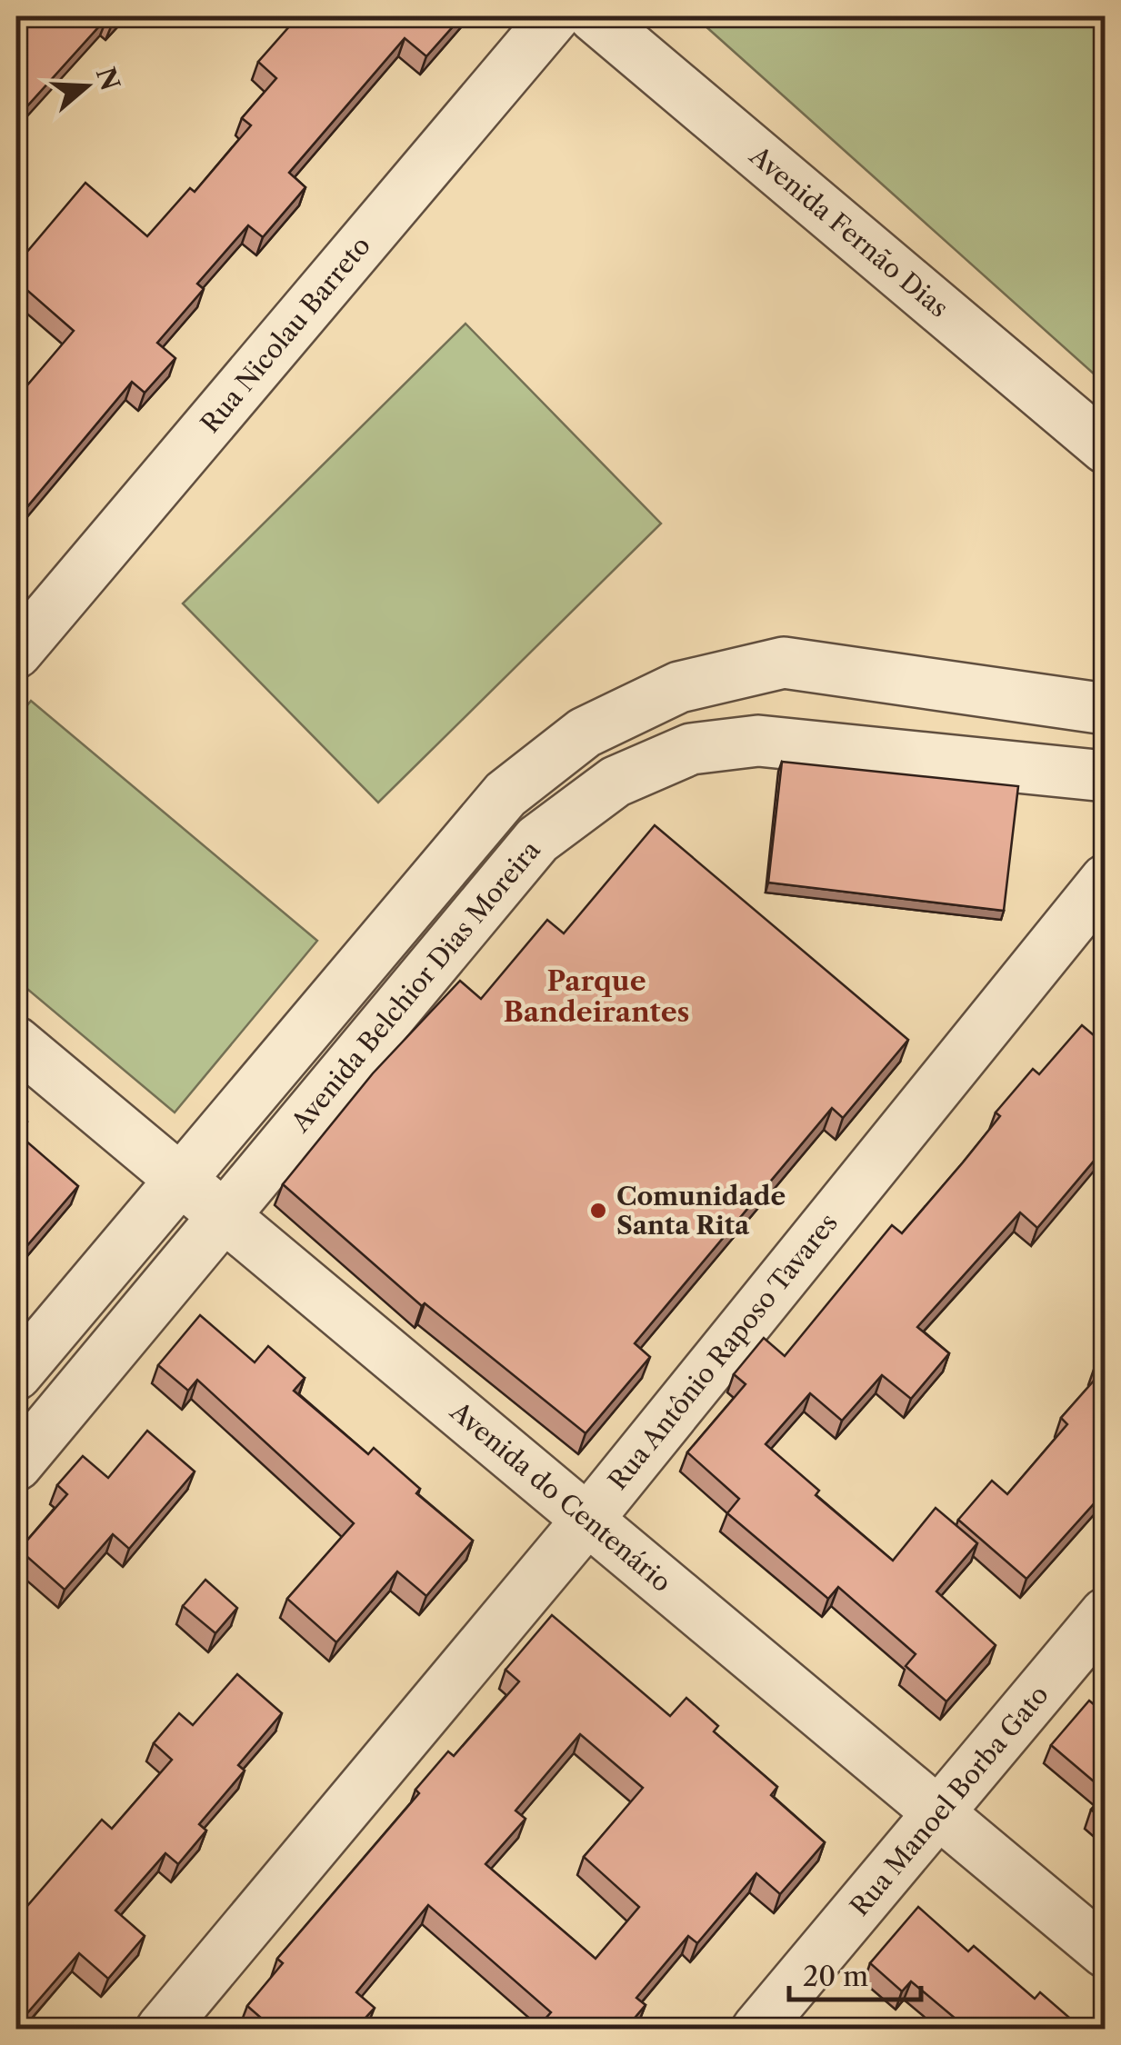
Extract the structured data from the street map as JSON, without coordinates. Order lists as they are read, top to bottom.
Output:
{
  "streets": {
    "street": [
      "Avenida Fernão Dias",
      "Rua Nicolau Barreto",
      "Avenida Belchior Dias Moreira",
      "Rua Antônio Raposo Tavares",
      "Avenida do Centenário",
      "Rua Manoel Borba Gato"
    ]
  },
  "crossings": [
    ["Avenida Belchior Dias Moreira", "Avenida do Centenário"],
    ["Rua Antônio Raposo Tavares", "Avenida do Centenário"],
    ["Avenida do Centenário", "Rua Manoel Borba Gato"]
  ],
  "districts": ["Parque Bandeirantes"],
  "places": ["Comunidade Santa Rita"],
  "scale_bar": "20 m",
  "north": "right"
}
